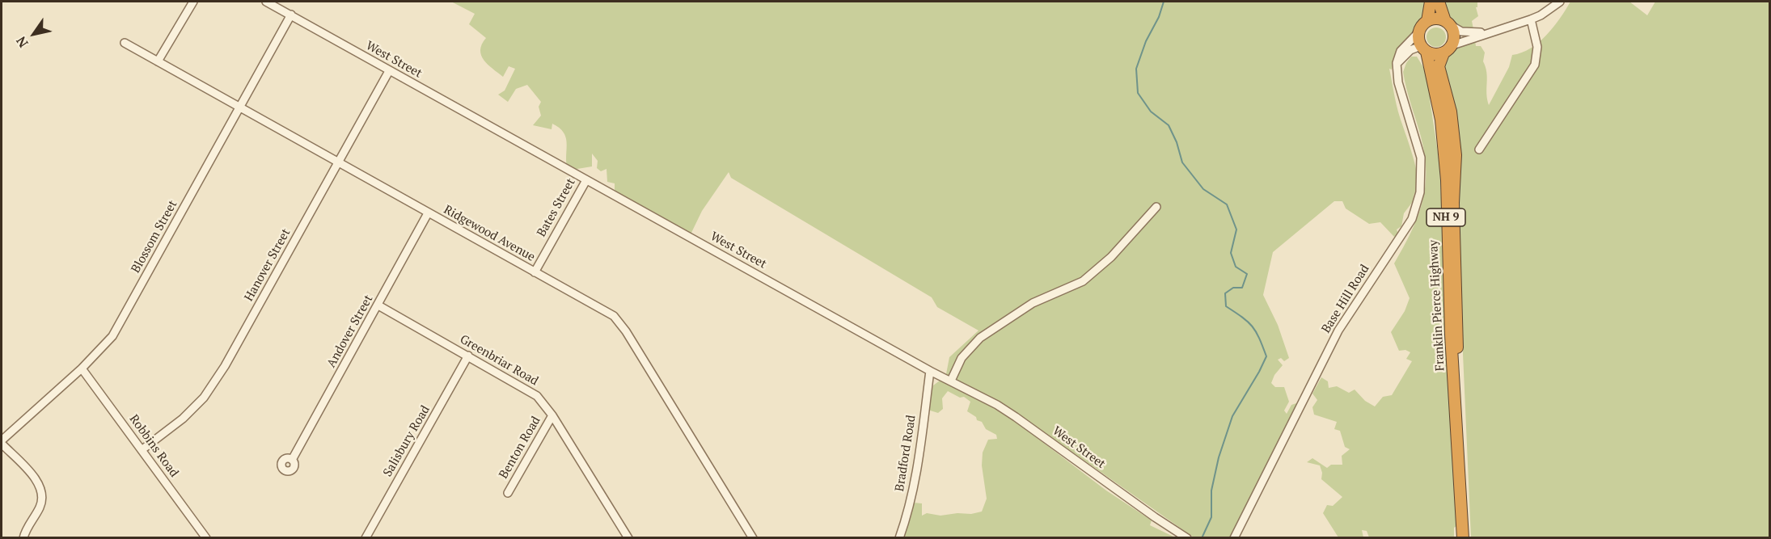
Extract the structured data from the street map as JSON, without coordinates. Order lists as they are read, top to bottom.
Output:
{
  "streets": {
    "highway": ["NH 9", "Franklin Pierce Highway"],
    "street": [
      "West Street",
      "Bates Street",
      "Ridgewood Avenue",
      "Blossom Street",
      "Hanover Street",
      "Base Hill Road",
      "Andover Street",
      "Greenbriar Road",
      "Salisbury Road",
      "Robbins Road",
      "Benton Road",
      "Bradford Road"
    ]
  },
  "crossings": [
    ["West Street", "Bates Street"],
    ["West Street", "Blossom Street"],
    ["West Street", "Hanover Street"],
    ["West Street", "Bradford Road"],
    ["Bates Street", "Ridgewood Avenue"],
    ["NH 9", "Franklin Pierce Highway"],
    ["Ridgewood Avenue", "Blossom Street"],
    ["Ridgewood Avenue", "Hanover Street"],
    ["Ridgewood Avenue", "Andover Street"],
    ["Blossom Street", "Robbins Road"],
    ["Hanover Street", "Robbins Road"],
    ["Andover Street", "Greenbriar Road"],
    ["Greenbriar Road", "Salisbury Road"],
    ["Greenbriar Road", "Benton Road"]
  ],
  "north": "bottom left"
}
